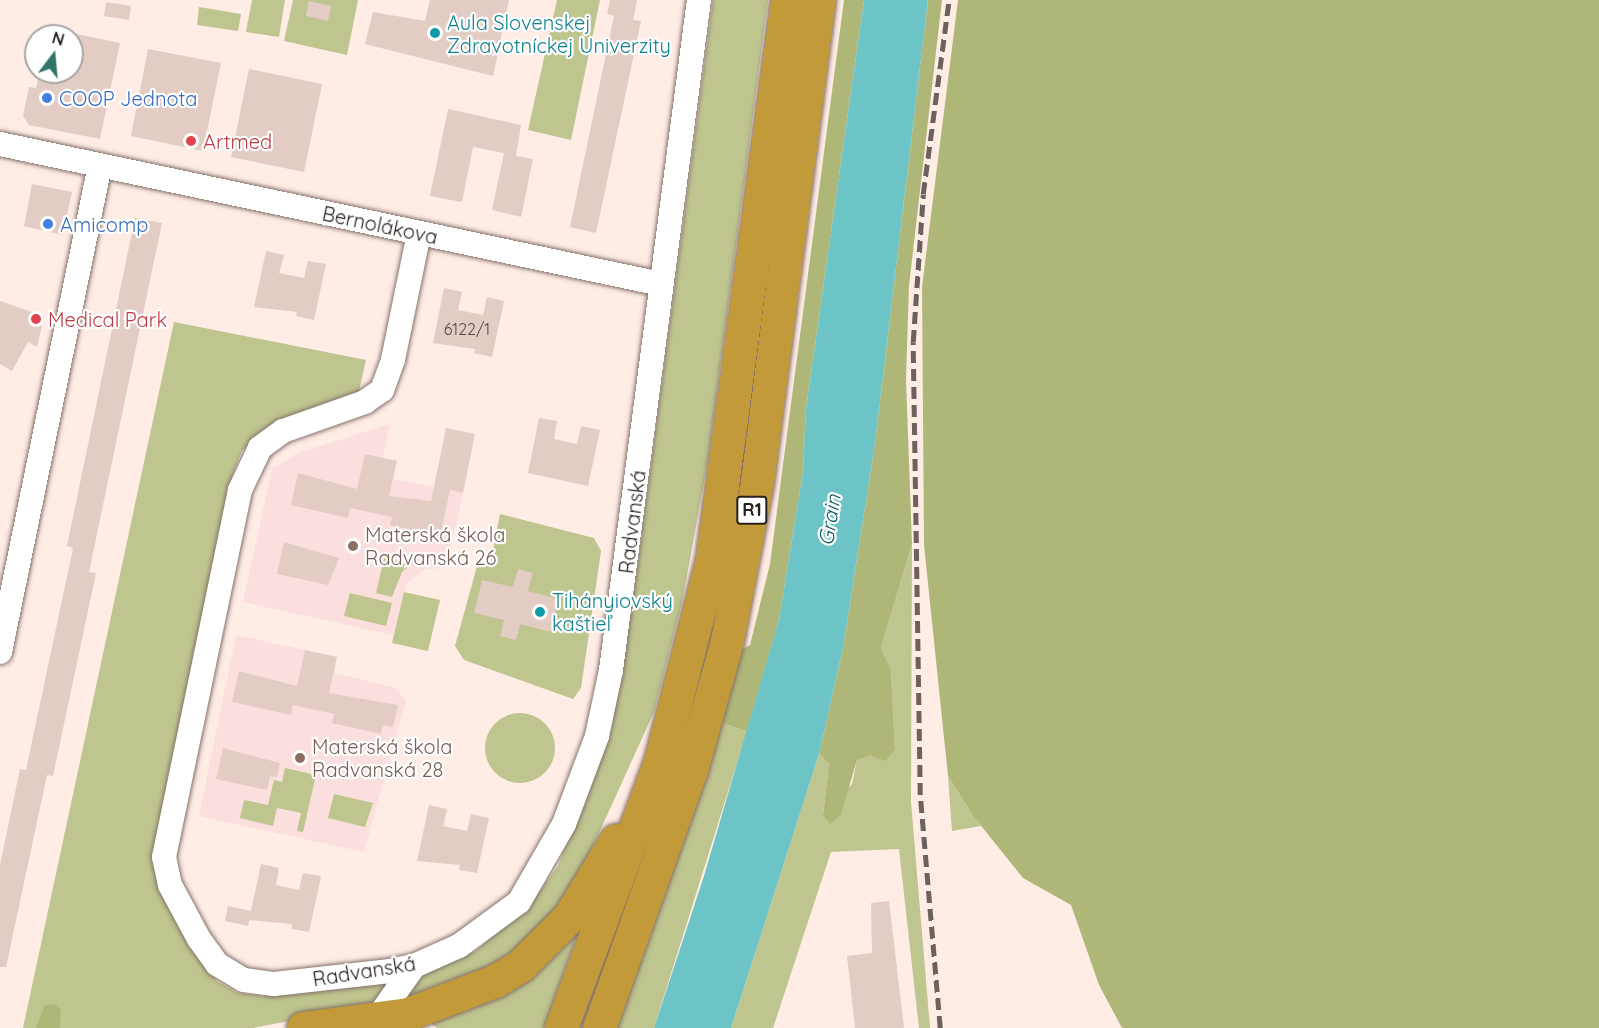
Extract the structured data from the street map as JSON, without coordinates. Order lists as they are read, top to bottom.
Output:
{
  "streets": {
    "highway": ["R1"],
    "street": ["Bernolákova", "Radvanská"]
  },
  "crossings": [
    ["Bernolákova", "Radvanská"]
  ],
  "water": ["Grain"],
  "places": [
    "Aula Slovenskej Zdravotníckej Univerzity",
    "COOP Jednota",
    "Artmed",
    "Amicomp",
    "Medical Park",
    "Materská škola Radvanská 26",
    "Tihányiovský kaštieľ",
    "Materská škola Radvanská 28"
  ],
  "house_numbers": ["6122/1"],
  "north": "top"
}
